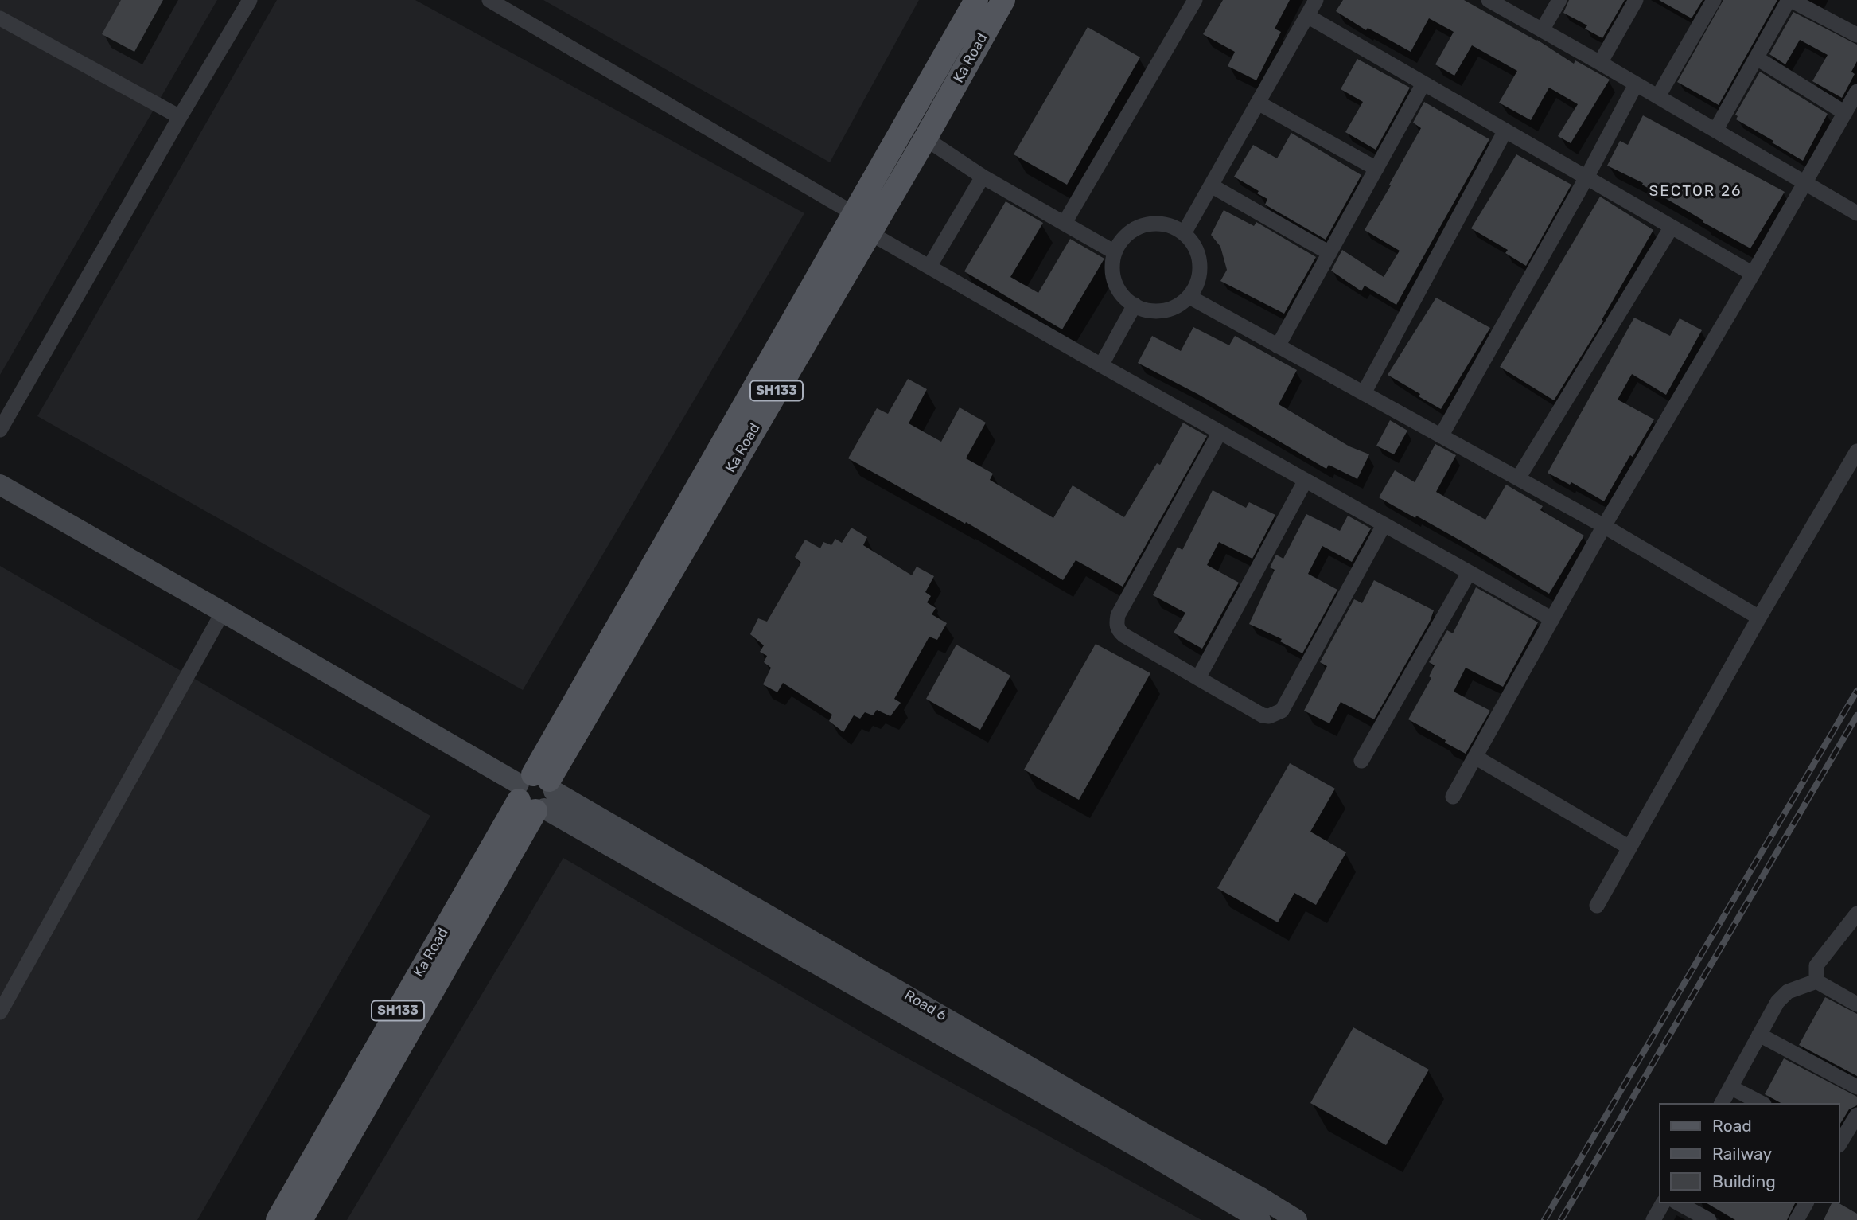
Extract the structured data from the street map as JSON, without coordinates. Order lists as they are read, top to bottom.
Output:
{
  "streets": {
    "main road": ["Ka Road", "SH133"],
    "street": ["Road 6"]
  },
  "crossings": [
    ["Ka Road", "Road 6"]
  ],
  "districts": ["SECTOR 26"],
  "legend": ["Road", "Railway", "Building"]
}
